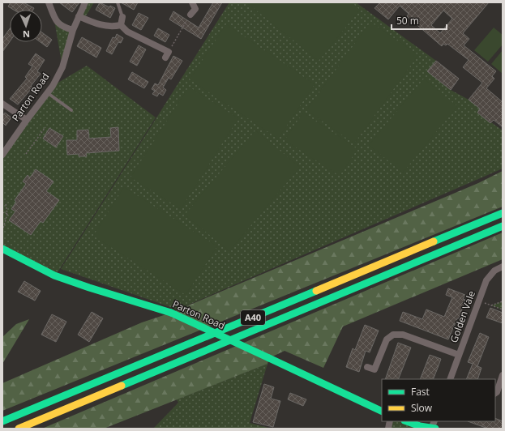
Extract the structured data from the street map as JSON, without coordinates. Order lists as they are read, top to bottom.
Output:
{
  "streets": {
    "main road": ["Parton Road", "A40"],
    "street": ["Golden Vale"]
  },
  "legend": ["Fast", "Slow"],
  "scale_bar": "50 m",
  "north": "bottom"
}
